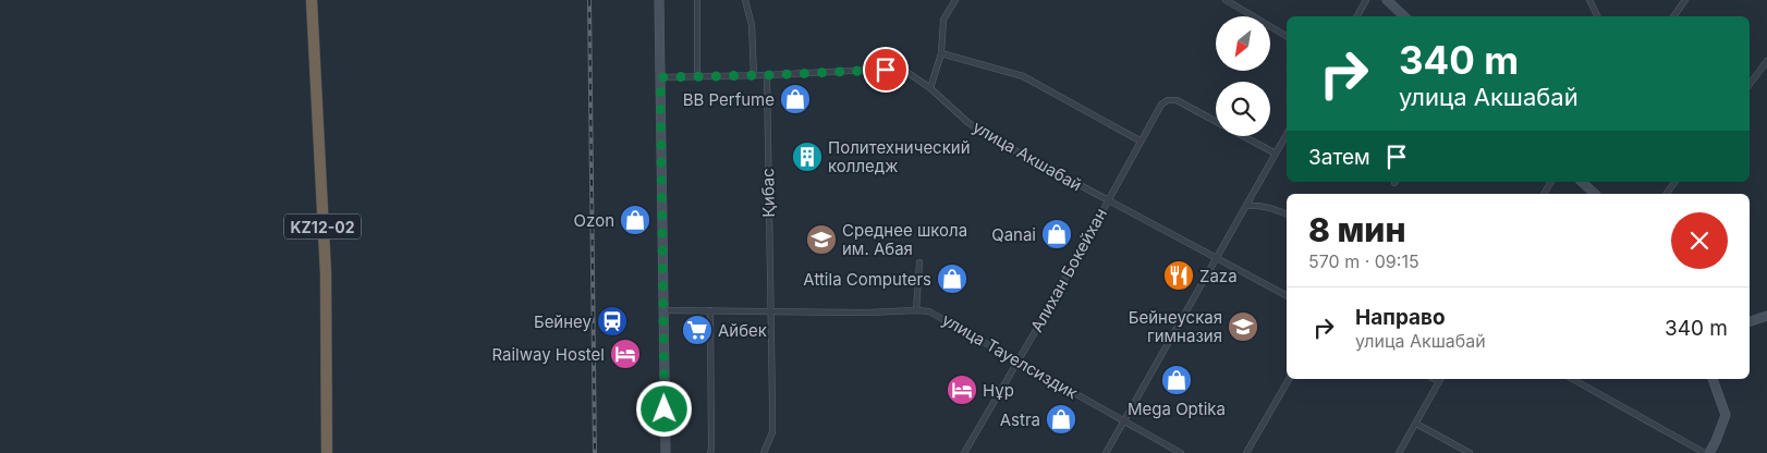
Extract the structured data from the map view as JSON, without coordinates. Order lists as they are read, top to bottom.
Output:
{
  "streets": {
    "highway": ["KZ12-02"],
    "street": [
      "улица Акшабай",
      "Қибас",
      "Алихан Бокейхан",
      "улица Тауелсиздик"
    ]
  },
  "crossings": [
    ["улица Акшабай", "Қибас"],
    ["улица Акшабай", "Алихан Бокейхан"],
    ["Қибас", "улица Тауелсиздик"],
    ["Алихан Бокейхан", "улица Тауелсиздик"]
  ],
  "places": {
    "shop": [
      "BB Perfume",
      "Ozon",
      "Qanai",
      "Attila Computers",
      "Mega Optika",
      "Astra"
    ],
    "building": ["Политехнический колледж"],
    "school or university": ["Среднее школа им. Абая", "Бейнеуская гимназия"],
    "restaurant": ["Zaza"],
    "station": ["Бейнеу"],
    "supermarket": ["Айбек"],
    "hotel": ["Railway Hostel", "Нұр"]
  },
  "north": "bottom left",
  "page": {
    "turn": ["340 m", "улица Акшабай"],
    "then": "Затем",
    "heading": ["8 мин", "570 m · 09:15"],
    "list": [
      {
        "name": "Направо",
        "note": "улица Акшабай",
        "value": "340 m"
      }
    ]
  }
}
